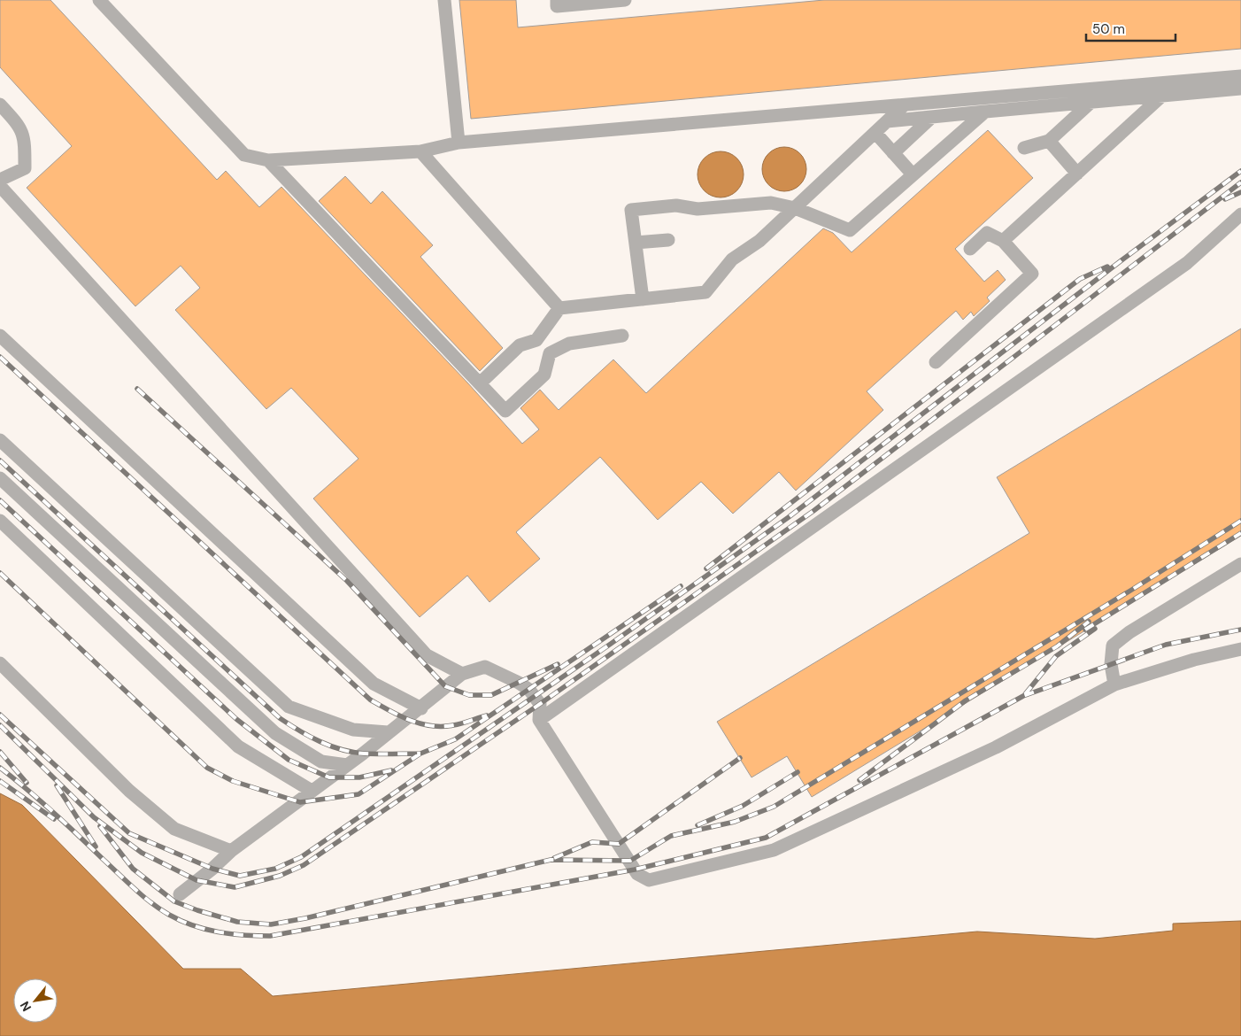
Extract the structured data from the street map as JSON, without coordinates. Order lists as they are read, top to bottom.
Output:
{
  "scale_bar": "50 m",
  "north": "bottom left"
}
